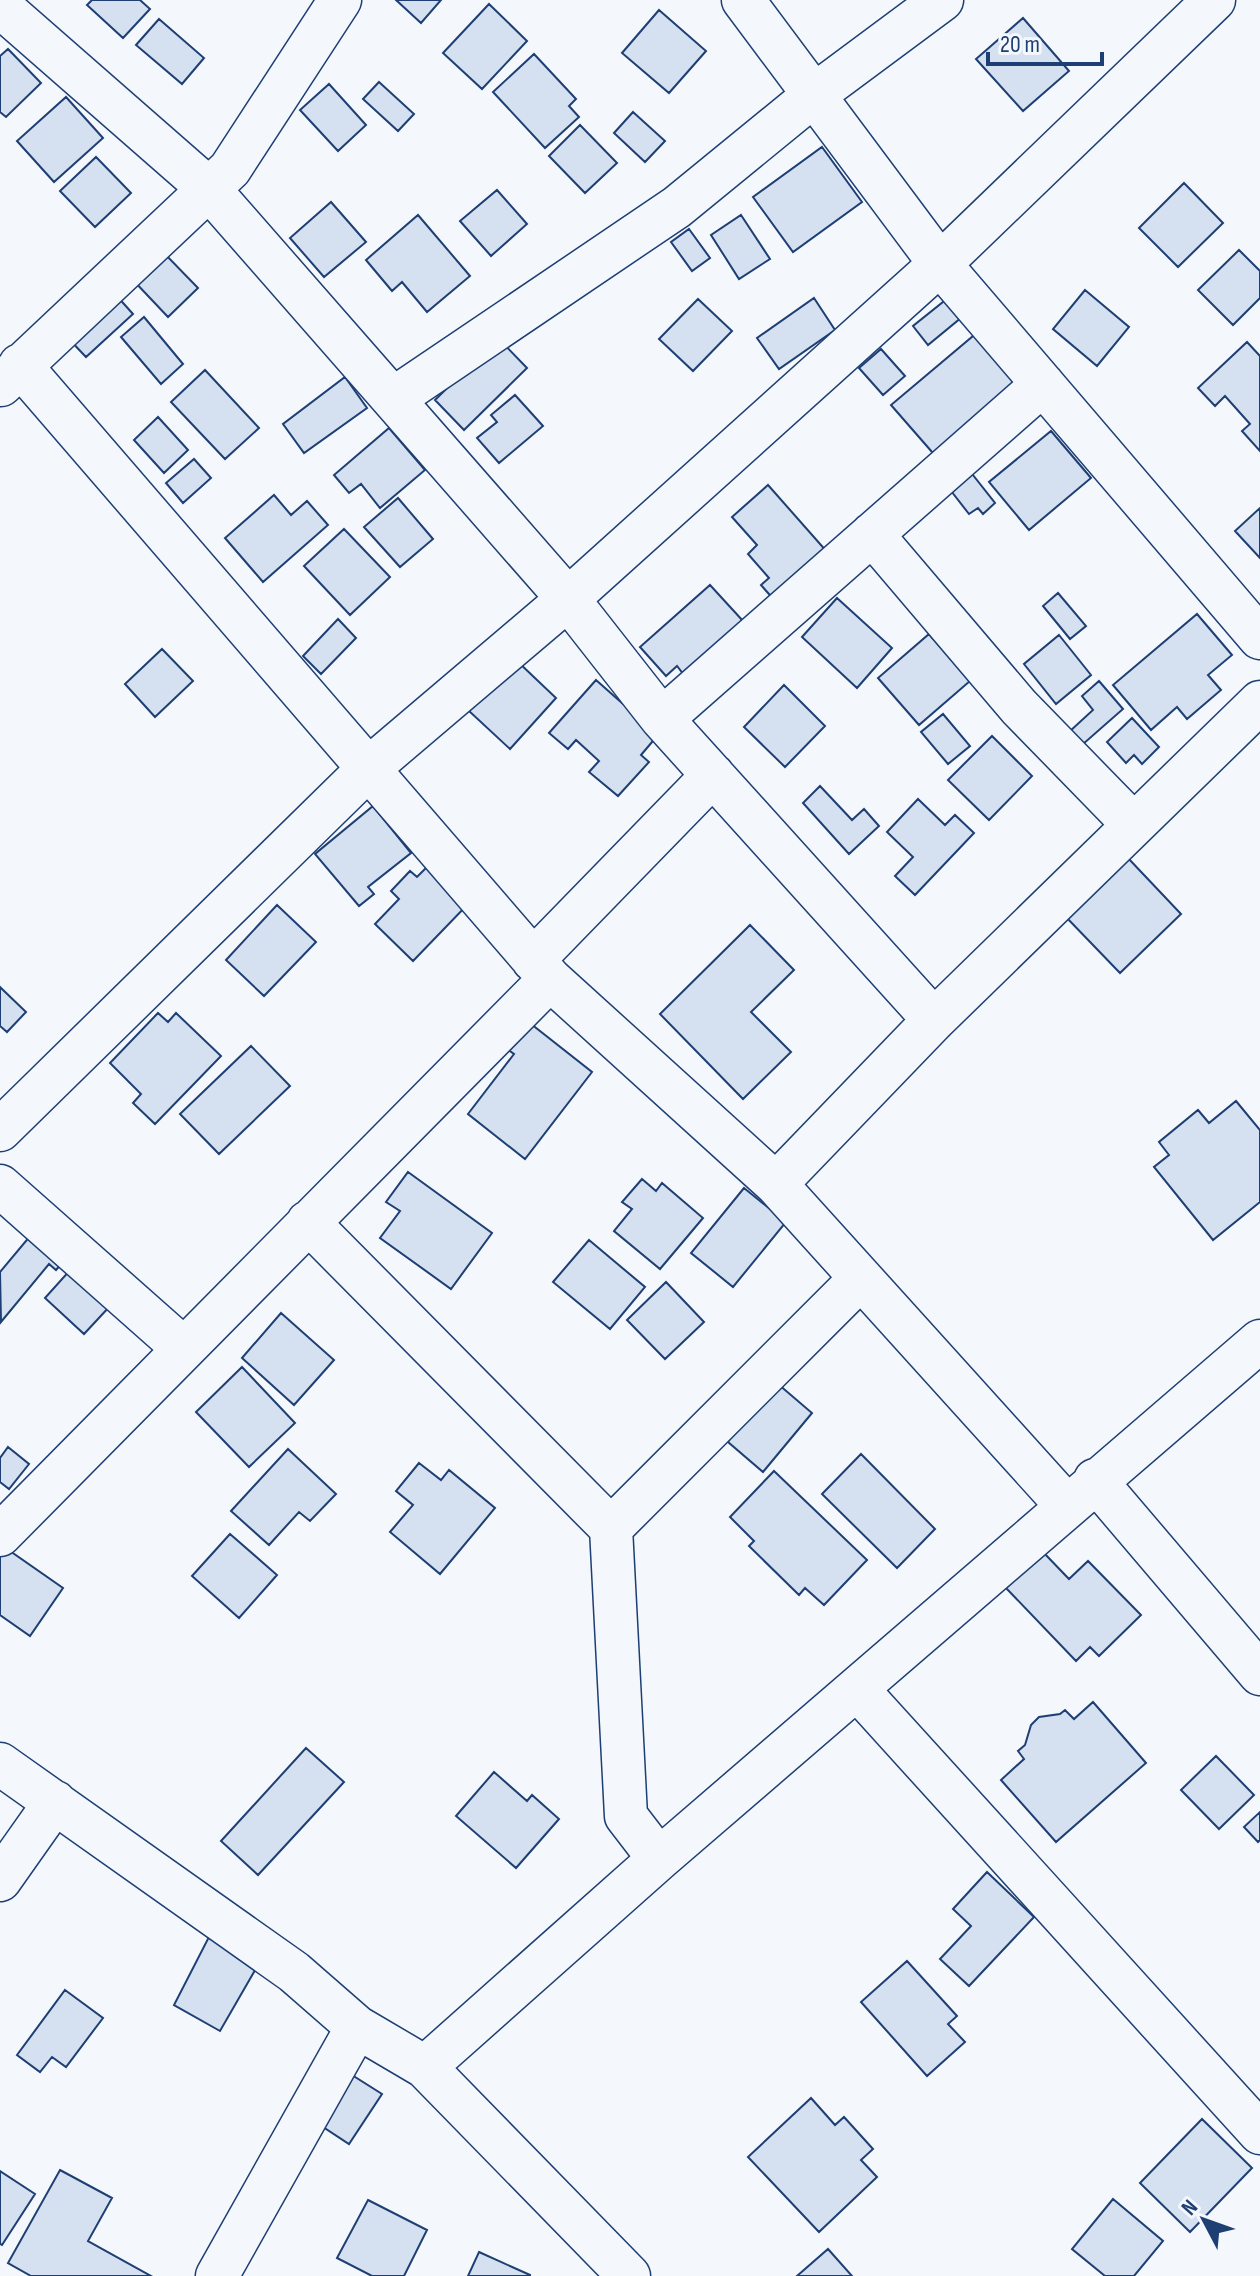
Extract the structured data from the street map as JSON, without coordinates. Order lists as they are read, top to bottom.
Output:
{
  "scale_bar": "20 m",
  "north": "top left"
}
